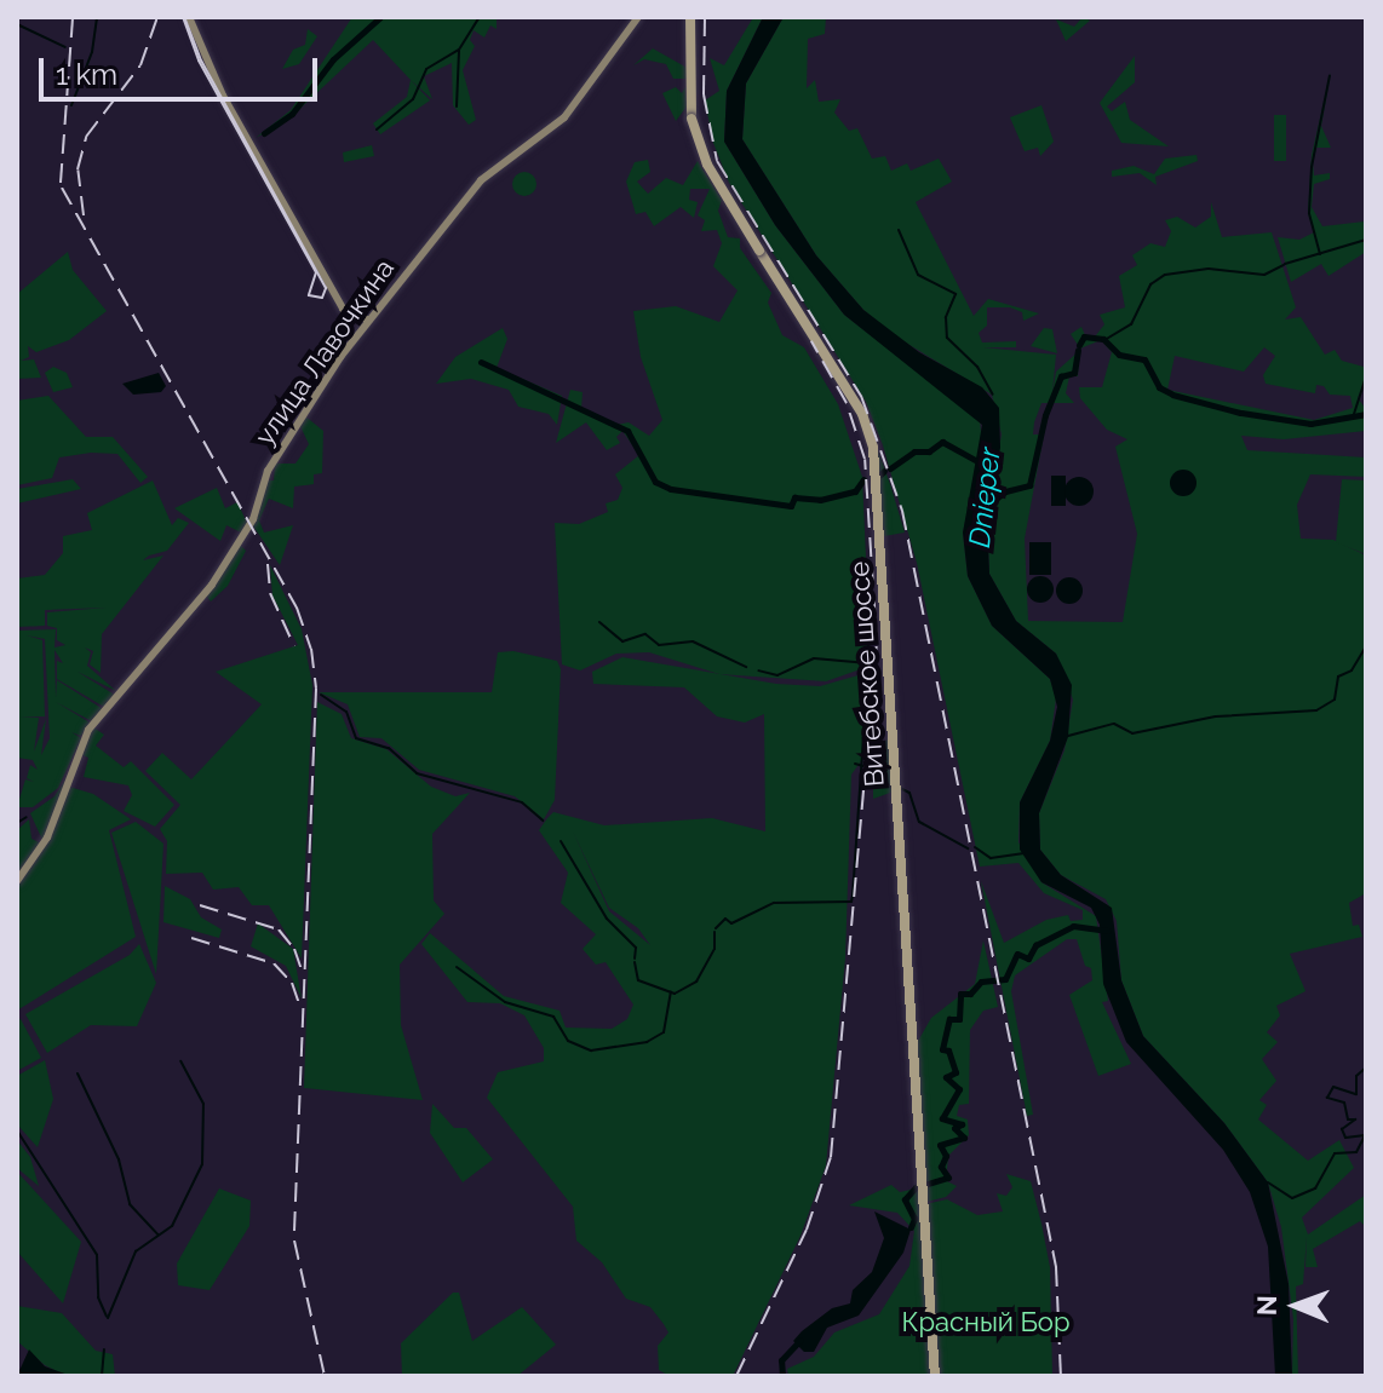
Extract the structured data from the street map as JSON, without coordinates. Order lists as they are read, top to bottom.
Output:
{
  "streets": {
    "main road": ["улица Лавочкина", "Витебское шоссе"]
  },
  "water": ["Dnieper"],
  "parks": ["Красный Бор"],
  "scale_bar": "1 km",
  "north": "left"
}
